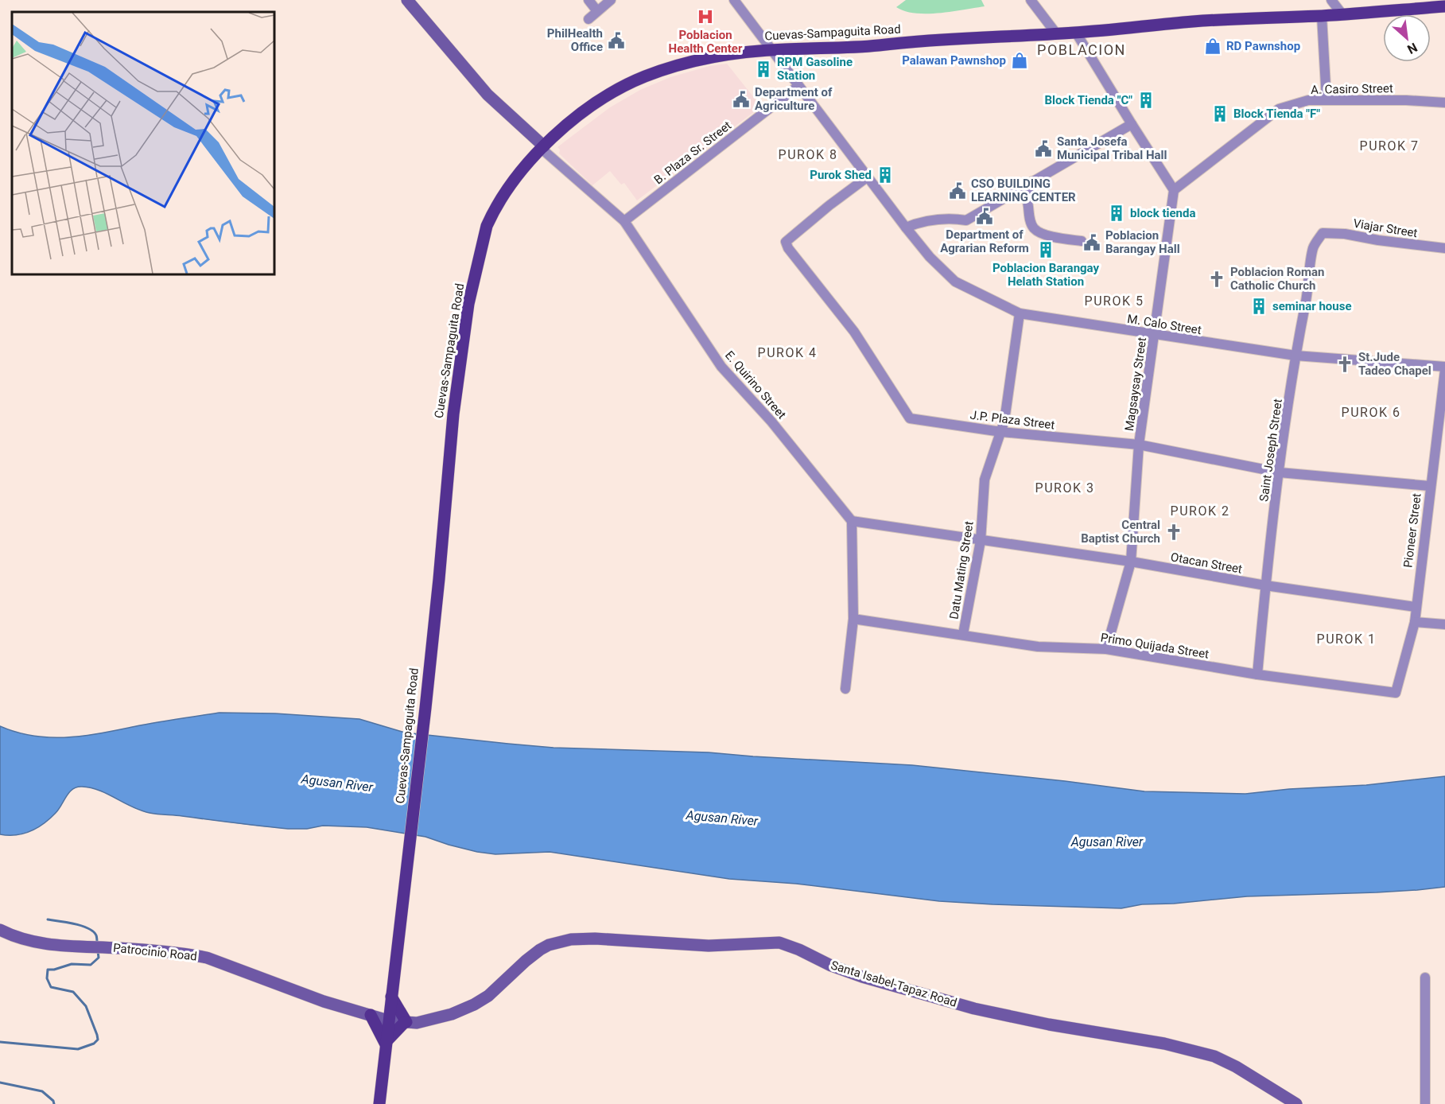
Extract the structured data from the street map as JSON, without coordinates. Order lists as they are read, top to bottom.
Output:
{
  "streets": {
    "main road": ["Cuevas-Sampaguita Road"],
    "street": [
      "A. Casiro Street",
      "B. Plaza Sr. Street",
      "Viajar Street",
      "M. Calo Street",
      "Magsaysay Street",
      "E. Quirino Street",
      "J.P. Plaza Street",
      "Saint Joseph Street",
      "Pioneer Street",
      "Otacan Street",
      "Datu Mating Street",
      "Primo Quijada Street",
      "Patrocinio Road",
      "Santa Isabel-Tapaz Road"
    ]
  },
  "crossings": [
    ["Cuevas-Sampaguita Road", "M. Calo Street"],
    ["Cuevas-Sampaguita Road", "E. Quirino Street"],
    ["Cuevas-Sampaguita Road", "Patrocinio Road"],
    ["Cuevas-Sampaguita Road", "Santa Isabel-Tapaz Road"],
    ["A. Casiro Street", "Magsaysay Street"],
    ["B. Plaza Sr. Street", "M. Calo Street"],
    ["B. Plaza Sr. Street", "E. Quirino Street"],
    ["Viajar Street", "Saint Joseph Street"],
    ["M. Calo Street", "Magsaysay Street"],
    ["M. Calo Street", "J.P. Plaza Street"],
    ["M. Calo Street", "Saint Joseph Street"],
    ["M. Calo Street", "Pioneer Street"],
    ["M. Calo Street", "Datu Mating Street"],
    ["Magsaysay Street", "J.P. Plaza Street"],
    ["Magsaysay Street", "Otacan Street"],
    ["Magsaysay Street", "Primo Quijada Street"],
    ["E. Quirino Street", "Otacan Street"],
    ["J.P. Plaza Street", "Saint Joseph Street"],
    ["J.P. Plaza Street", "Pioneer Street"],
    ["J.P. Plaza Street", "Datu Mating Street"],
    ["Saint Joseph Street", "Otacan Street"],
    ["Saint Joseph Street", "Primo Quijada Street"],
    ["Pioneer Street", "Otacan Street"],
    ["Pioneer Street", "Primo Quijada Street"],
    ["Otacan Street", "Datu Mating Street"],
    ["Datu Mating Street", "Primo Quijada Street"],
    ["Patrocinio Road", "Santa Isabel-Tapaz Road"]
  ],
  "districts": [
    "POBLACION",
    "PUROK 7",
    "PUROK 8",
    "PUROK 5",
    "PUROK 4",
    "PUROK 6",
    "PUROK 3",
    "PUROK 2",
    "PUROK 1"
  ],
  "water": ["Agusan River"],
  "places": {
    "hospital": ["Poblacion Health Center"],
    "public building": [
      "PhilHealth Office",
      "Department of Agriculture",
      "Santa Josefa Municipal Tribal Hall",
      "CSO BUILDING LEARNING CENTER",
      "Department of Agrarian Reform",
      "Poblacion Barangay Hall"
    ],
    "shop": ["RD Pawnshop", "Palawan Pawnshop"],
    "building": [
      "RPM Gasoline Station",
      "Block Tienda \"C\"",
      "Block Tienda \"F\"",
      "Purok Shed",
      "block tienda",
      "Poblacion Barangay Helath Station",
      "seminar house"
    ],
    "church": ["Poblacion Roman Catholic Church", "St.Jude Tadeo Chapel", "Central Baptist Church"]
  },
  "north": "bottom right"
}
